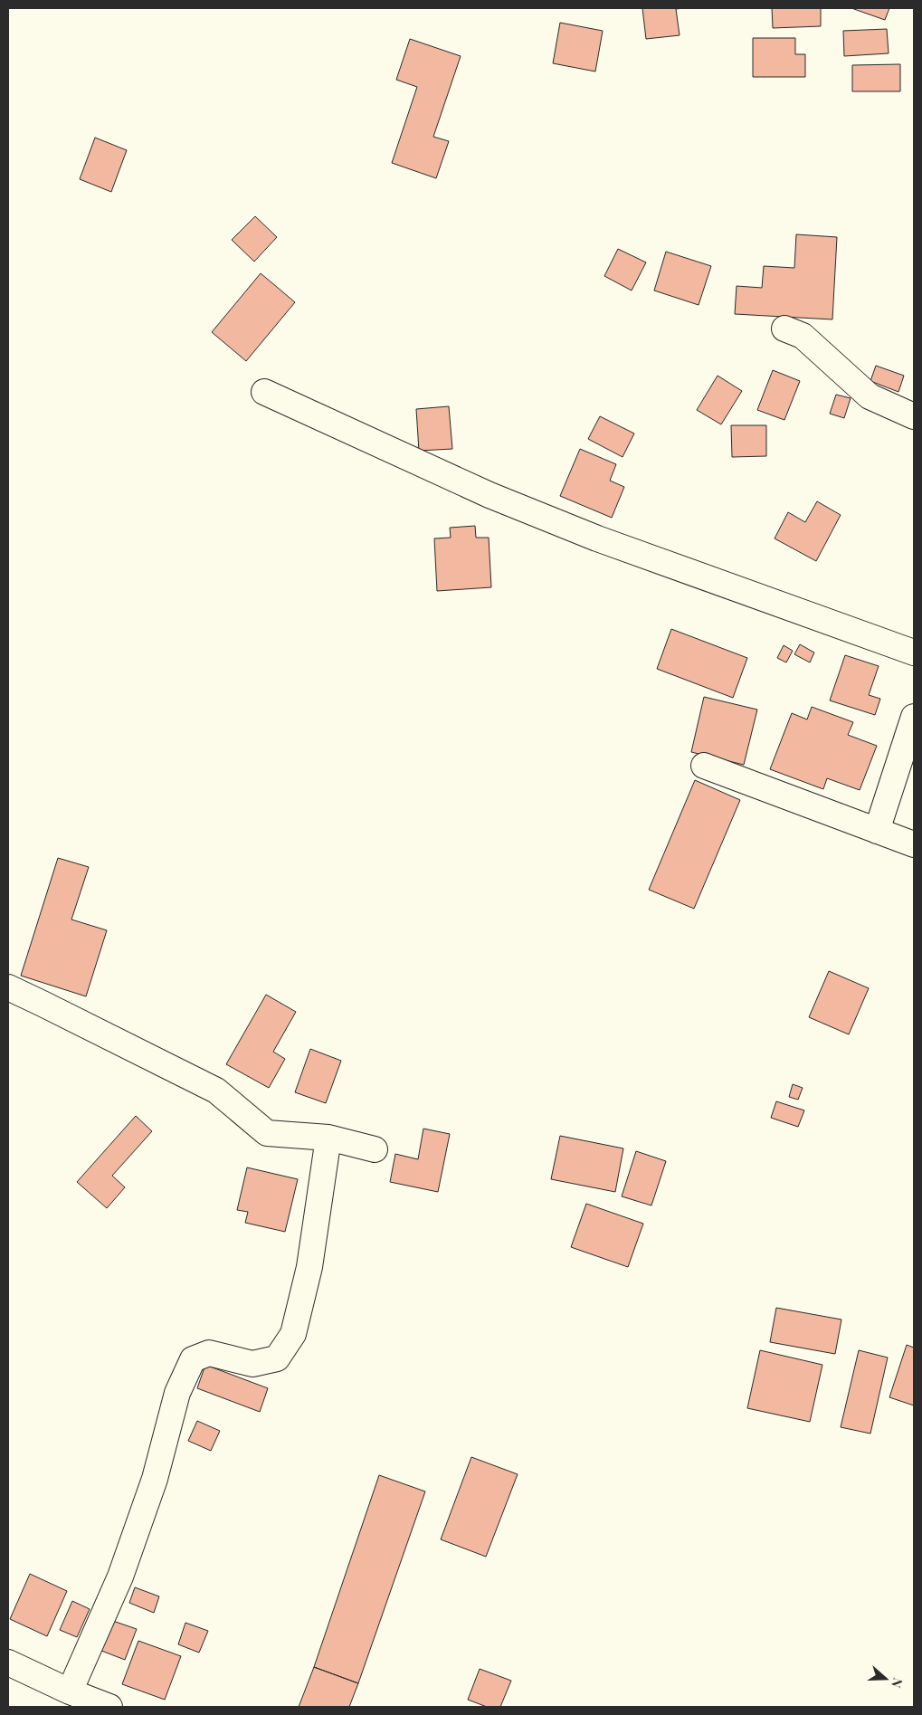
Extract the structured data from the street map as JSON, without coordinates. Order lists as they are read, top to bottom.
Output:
{
  "north": "right"
}
